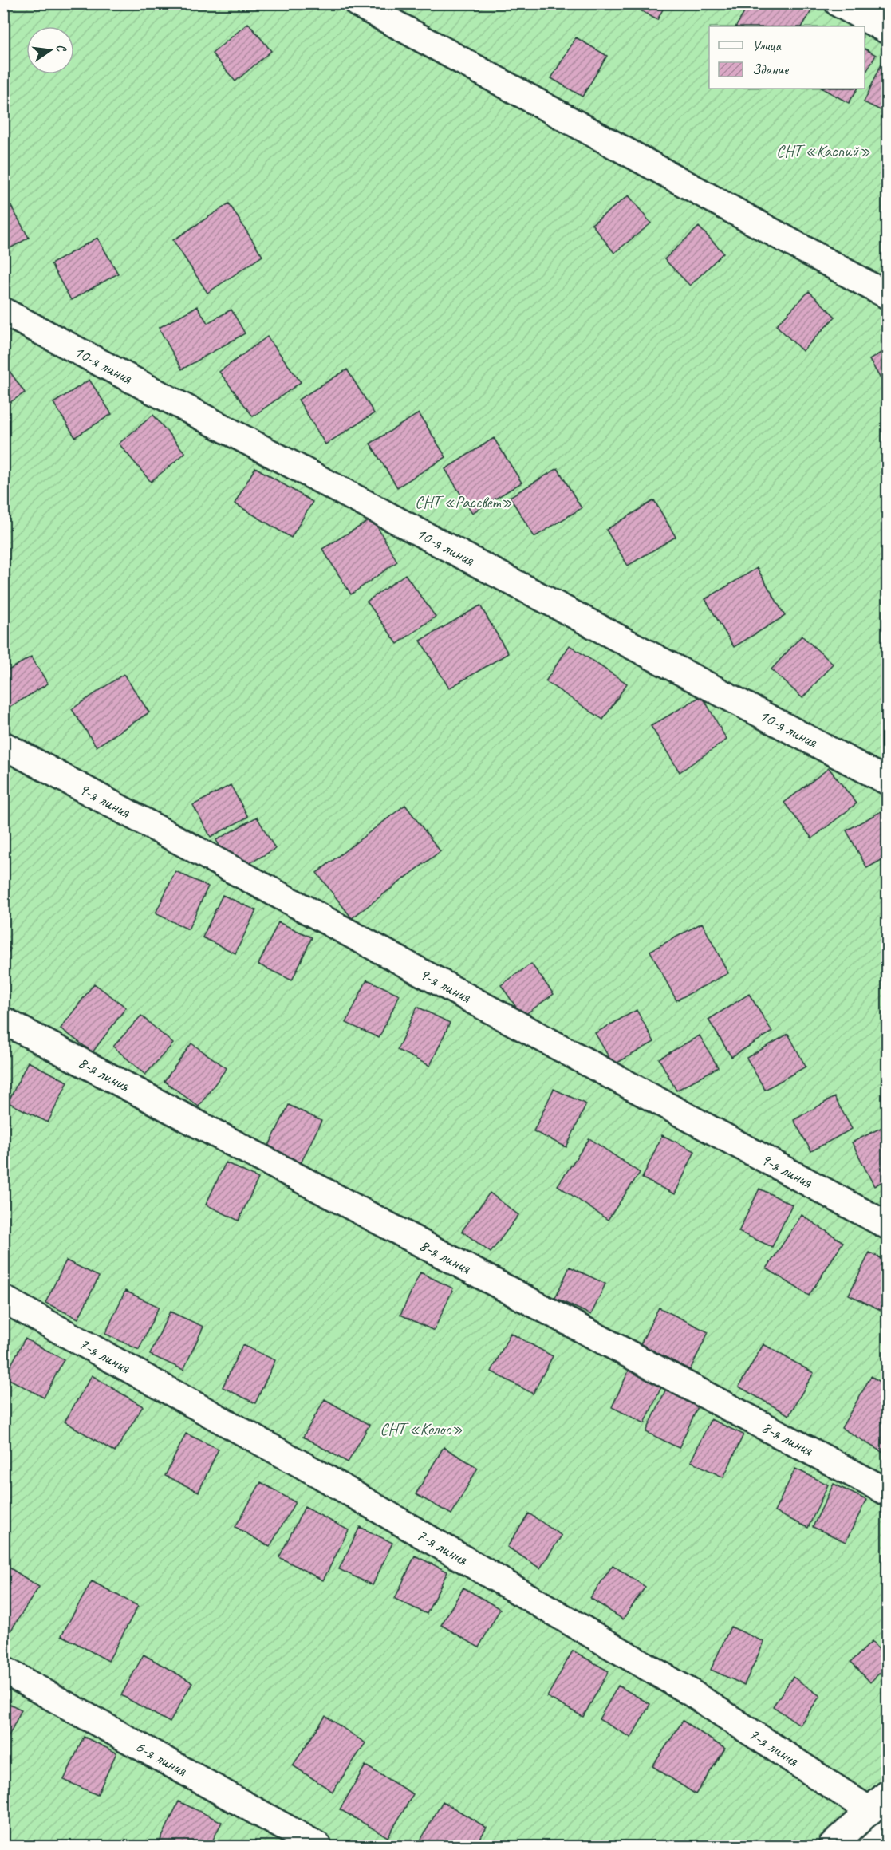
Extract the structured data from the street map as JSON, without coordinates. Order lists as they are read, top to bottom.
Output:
{
  "streets": {
    "street": [
      "10-я линия",
      "9-я линия",
      "8-я линия",
      "7-я линия",
      "6-я линия"
    ]
  },
  "parks": ["СНТ «Каспий»", "СНТ «Рассвет»", "СНТ «Колос»"],
  "legend": ["Улица", "Здание"],
  "north": "right"
}
